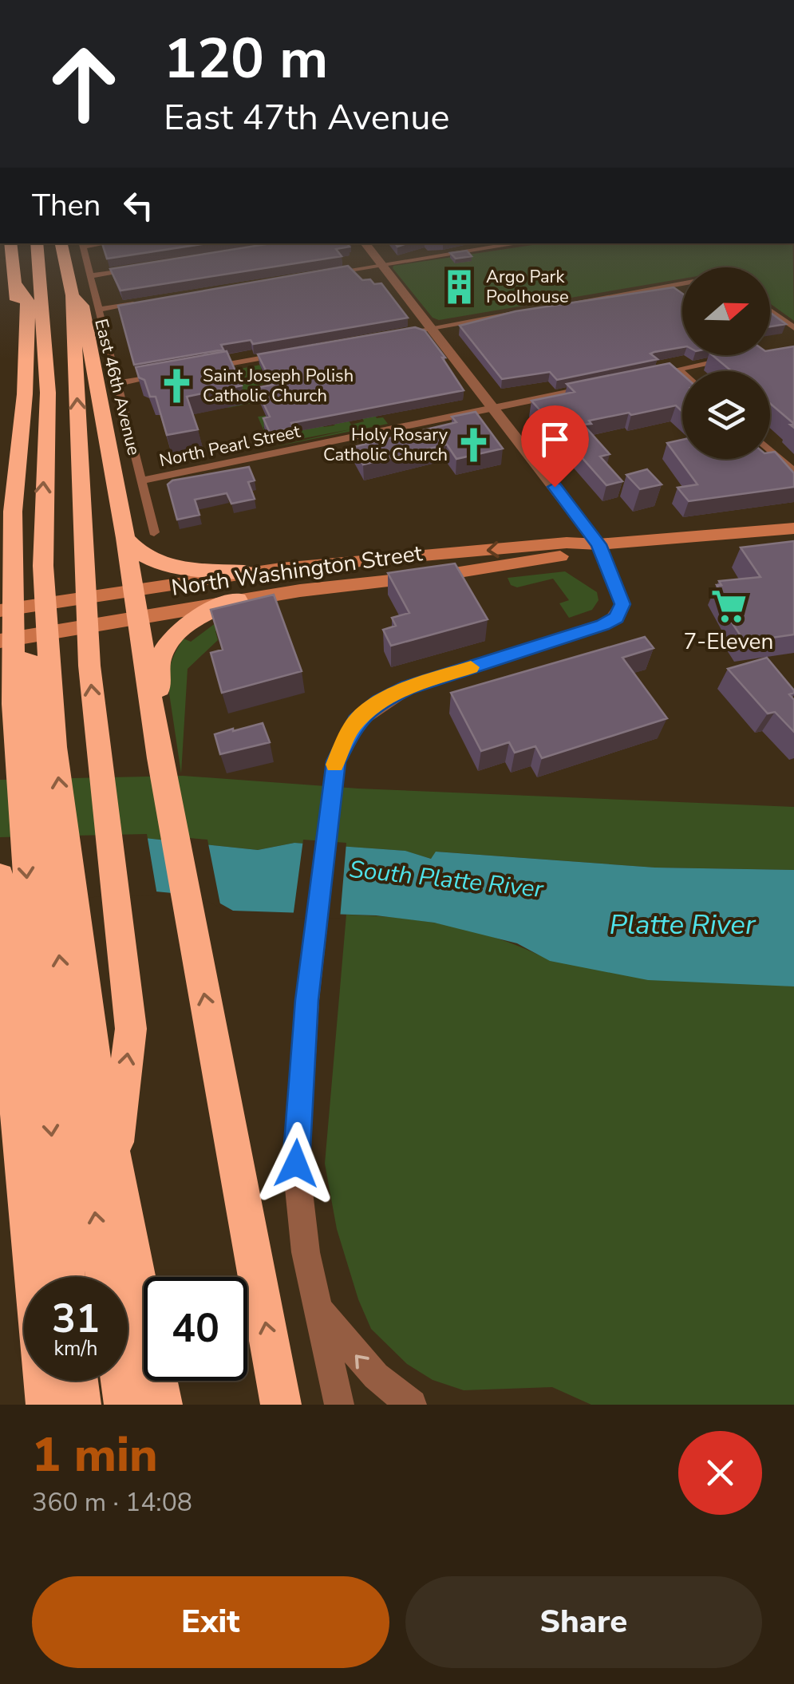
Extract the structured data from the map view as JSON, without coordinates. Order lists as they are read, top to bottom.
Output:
{
  "streets": {
    "main road": ["North Washington Street"],
    "street": ["East 46th Avenue", "North Pearl Street"]
  },
  "crossings": [
    ["East 46th Avenue", "North Pearl Street"]
  ],
  "water": ["South Platte River", "Platte River"],
  "places": {
    "building": ["Argo Park Poolhouse"],
    "church": ["Saint Joseph Polish Catholic Church", "Holy Rosary Catholic Church"],
    "supermarket": ["7-Eleven"]
  },
  "north": "right",
  "page": {
    "turn": ["120 m", "East 47th Avenue"],
    "then": "Then",
    "speed": "31 km/h",
    "limit": "40",
    "heading": ["1 min", "360 m · 14:08"],
    "buttons": ["Exit", "Share"]
  }
}
